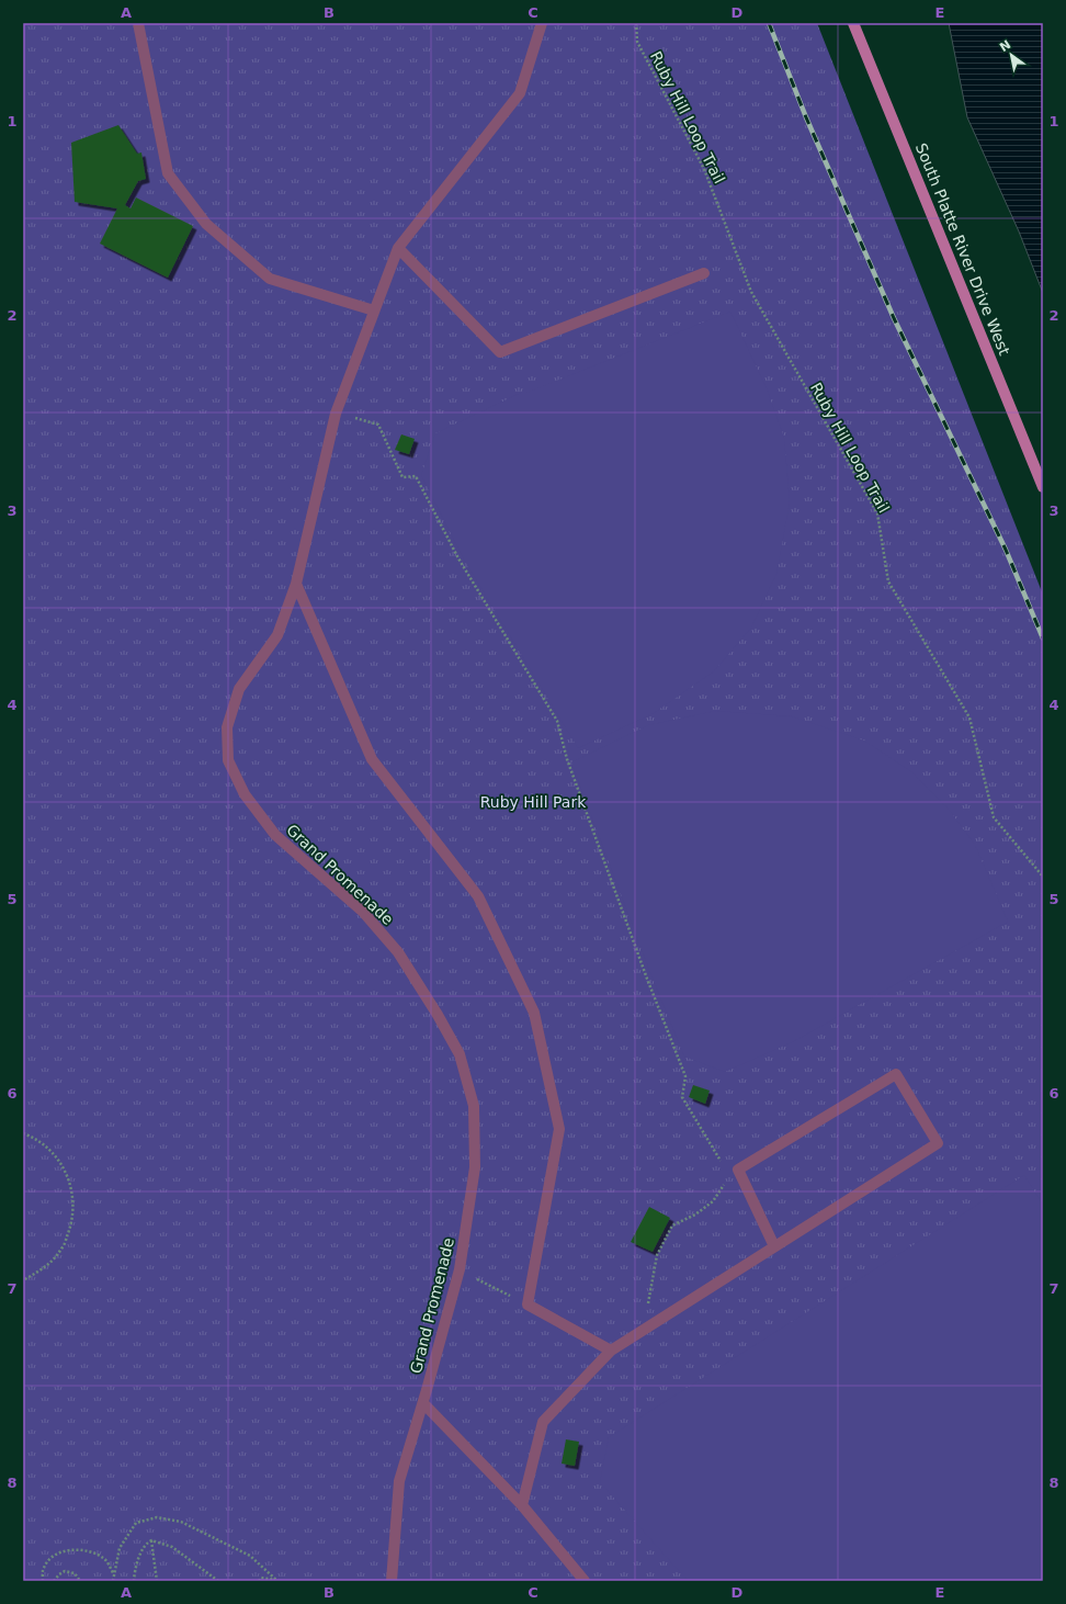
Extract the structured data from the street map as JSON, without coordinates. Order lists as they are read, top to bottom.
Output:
{
  "streets": {
    "street": ["South Platte River Drive West"],
    "lane": ["Grand Promenade"],
    "path": ["Ruby Hill Loop Trail"]
  },
  "parks": ["Ruby Hill Park"],
  "north": "top left",
  "grid": {
    "columns": [
      "A",
      "B",
      "C",
      "D",
      "E"
    ],
    "rows": [
      "1",
      "2",
      "3",
      "4",
      "5",
      "6",
      "7",
      "8"
    ]
  }
}
